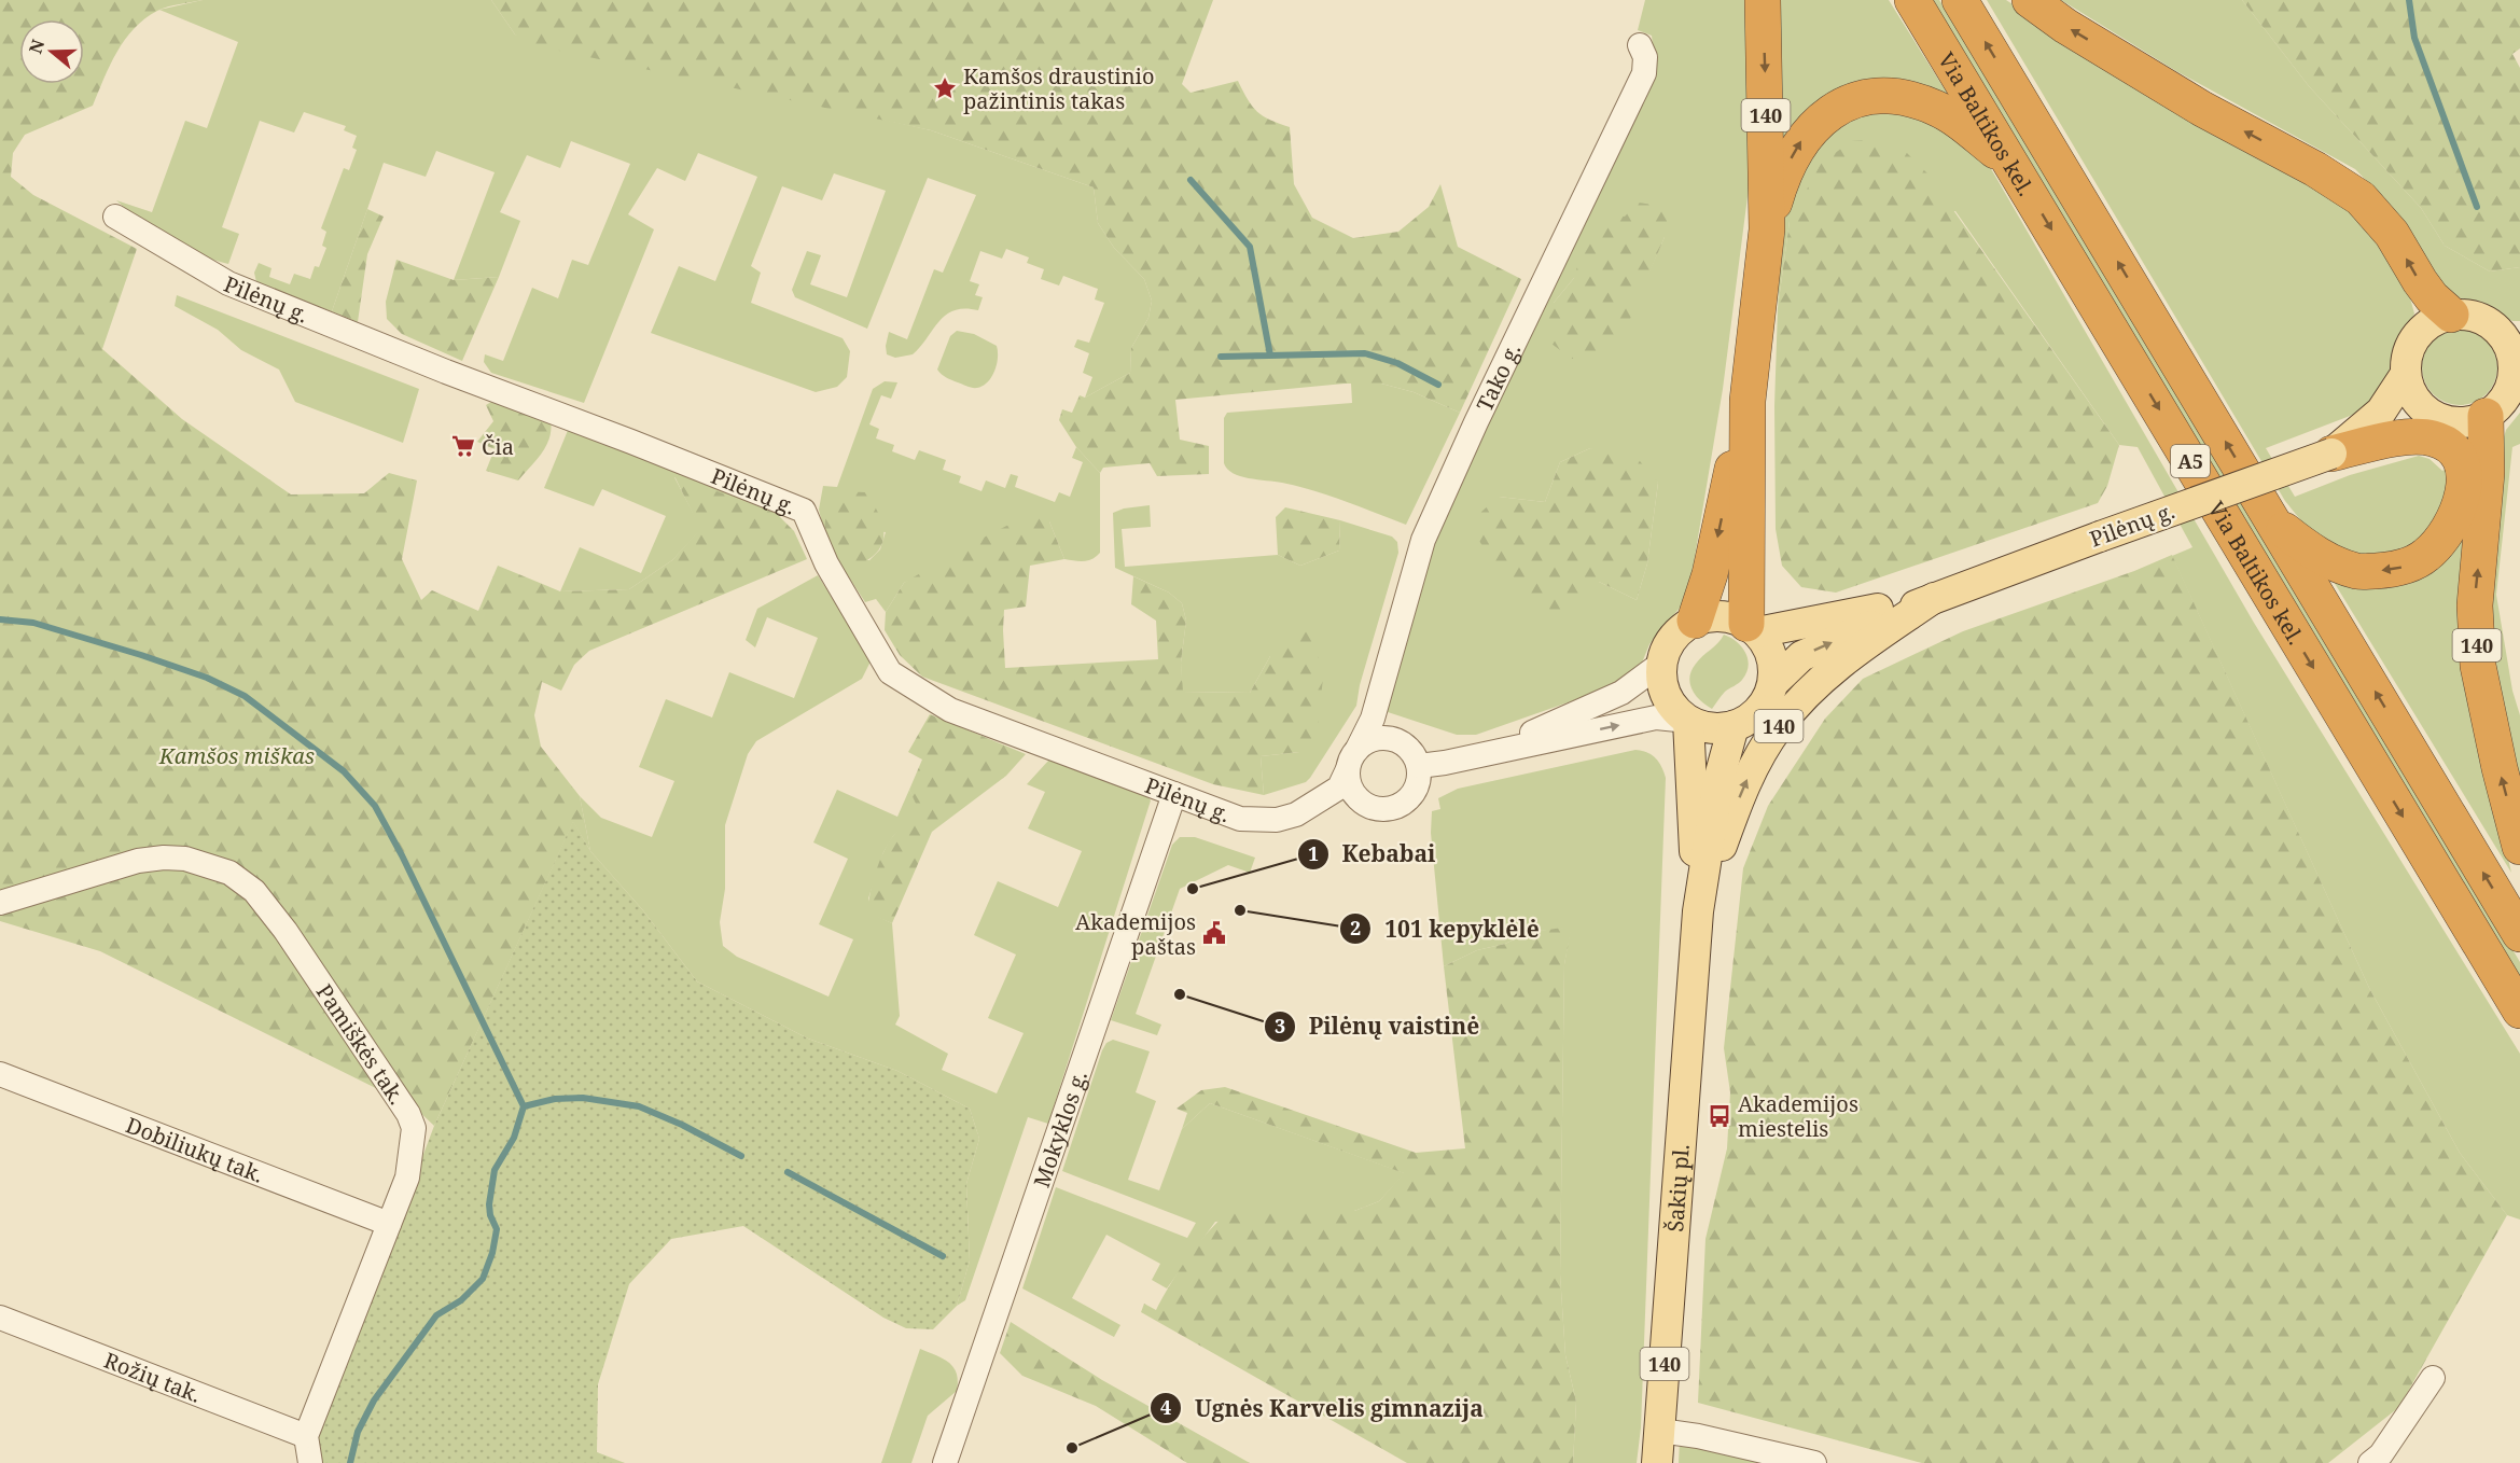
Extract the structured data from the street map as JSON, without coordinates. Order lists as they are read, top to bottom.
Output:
{
  "streets": {
    "highway": ["140", "Via Baltikos kel.", "A5"],
    "main road": ["Pilėnų g.", "Šakių pl."],
    "street": [
      "Tako g.",
      "Pamiškės tak.",
      "Mokyklos g.",
      "Dobiliukų tak.",
      "Rožių tak."
    ]
  },
  "crossings": [
    ["140", "Via Baltikos kel."],
    ["140", "Pilėnų g."],
    ["140", "Šakių pl."],
    ["Pilėnų g.", "Tako g."],
    ["Pilėnų g.", "Mokyklos g."],
    ["Pilėnų g.", "Šakių pl."],
    ["Pamiškės tak.", "Dobiliukų tak."],
    ["Pamiškės tak.", "Rožių tak."]
  ],
  "parks": ["Kamšos miškas"],
  "places": {
    "place": ["Kamšos draustinio pažintinis takas"],
    "supermarket": ["Čia"],
    "other": [
      "Kebabai",
      "101 kepyklėlė",
      "Pilėnų vaistinė",
      "Ugnės Karvelis gimnazija"
    ],
    "public building": ["Akademijos paštas"],
    "bus stop": ["Akademijos miestelis"]
  },
  "north": "left"
}
